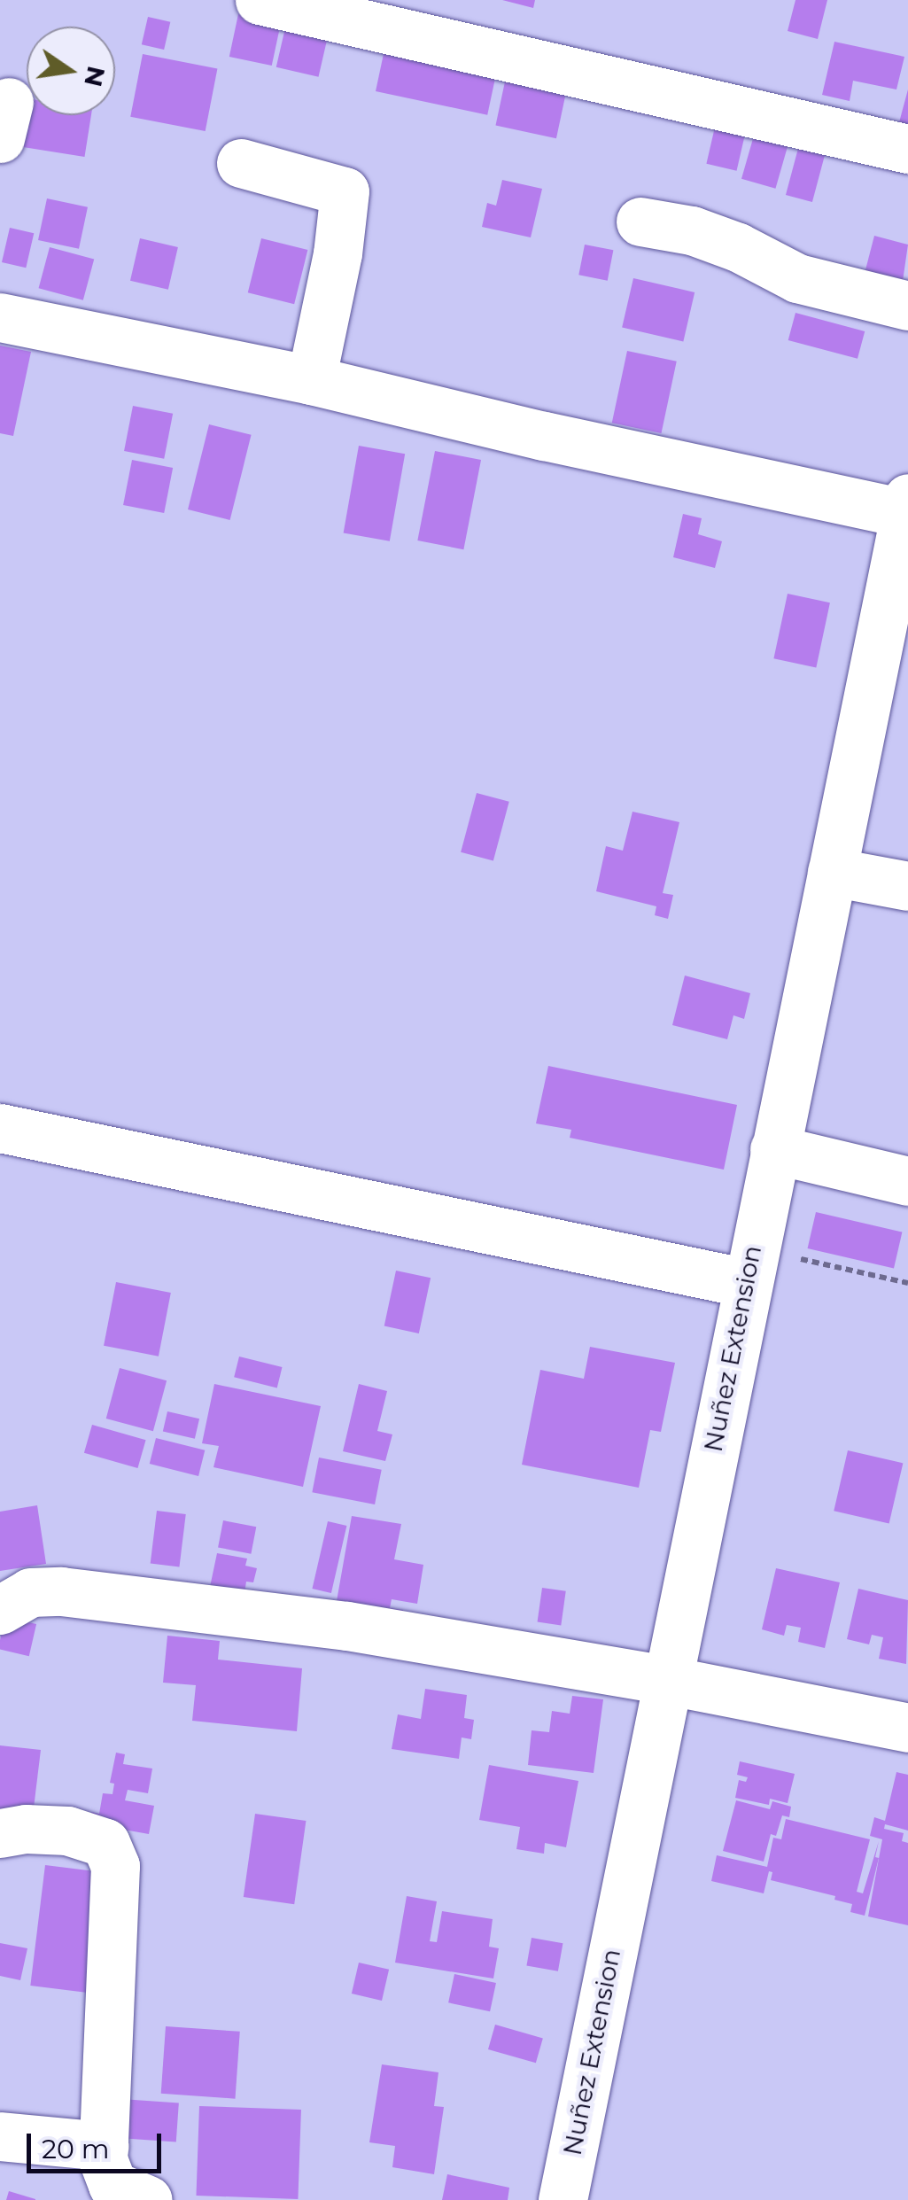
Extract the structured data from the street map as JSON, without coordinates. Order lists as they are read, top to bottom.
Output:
{
  "streets": {
    "street": ["Nuñez Extension"]
  },
  "scale_bar": "20 m",
  "north": "right"
}
